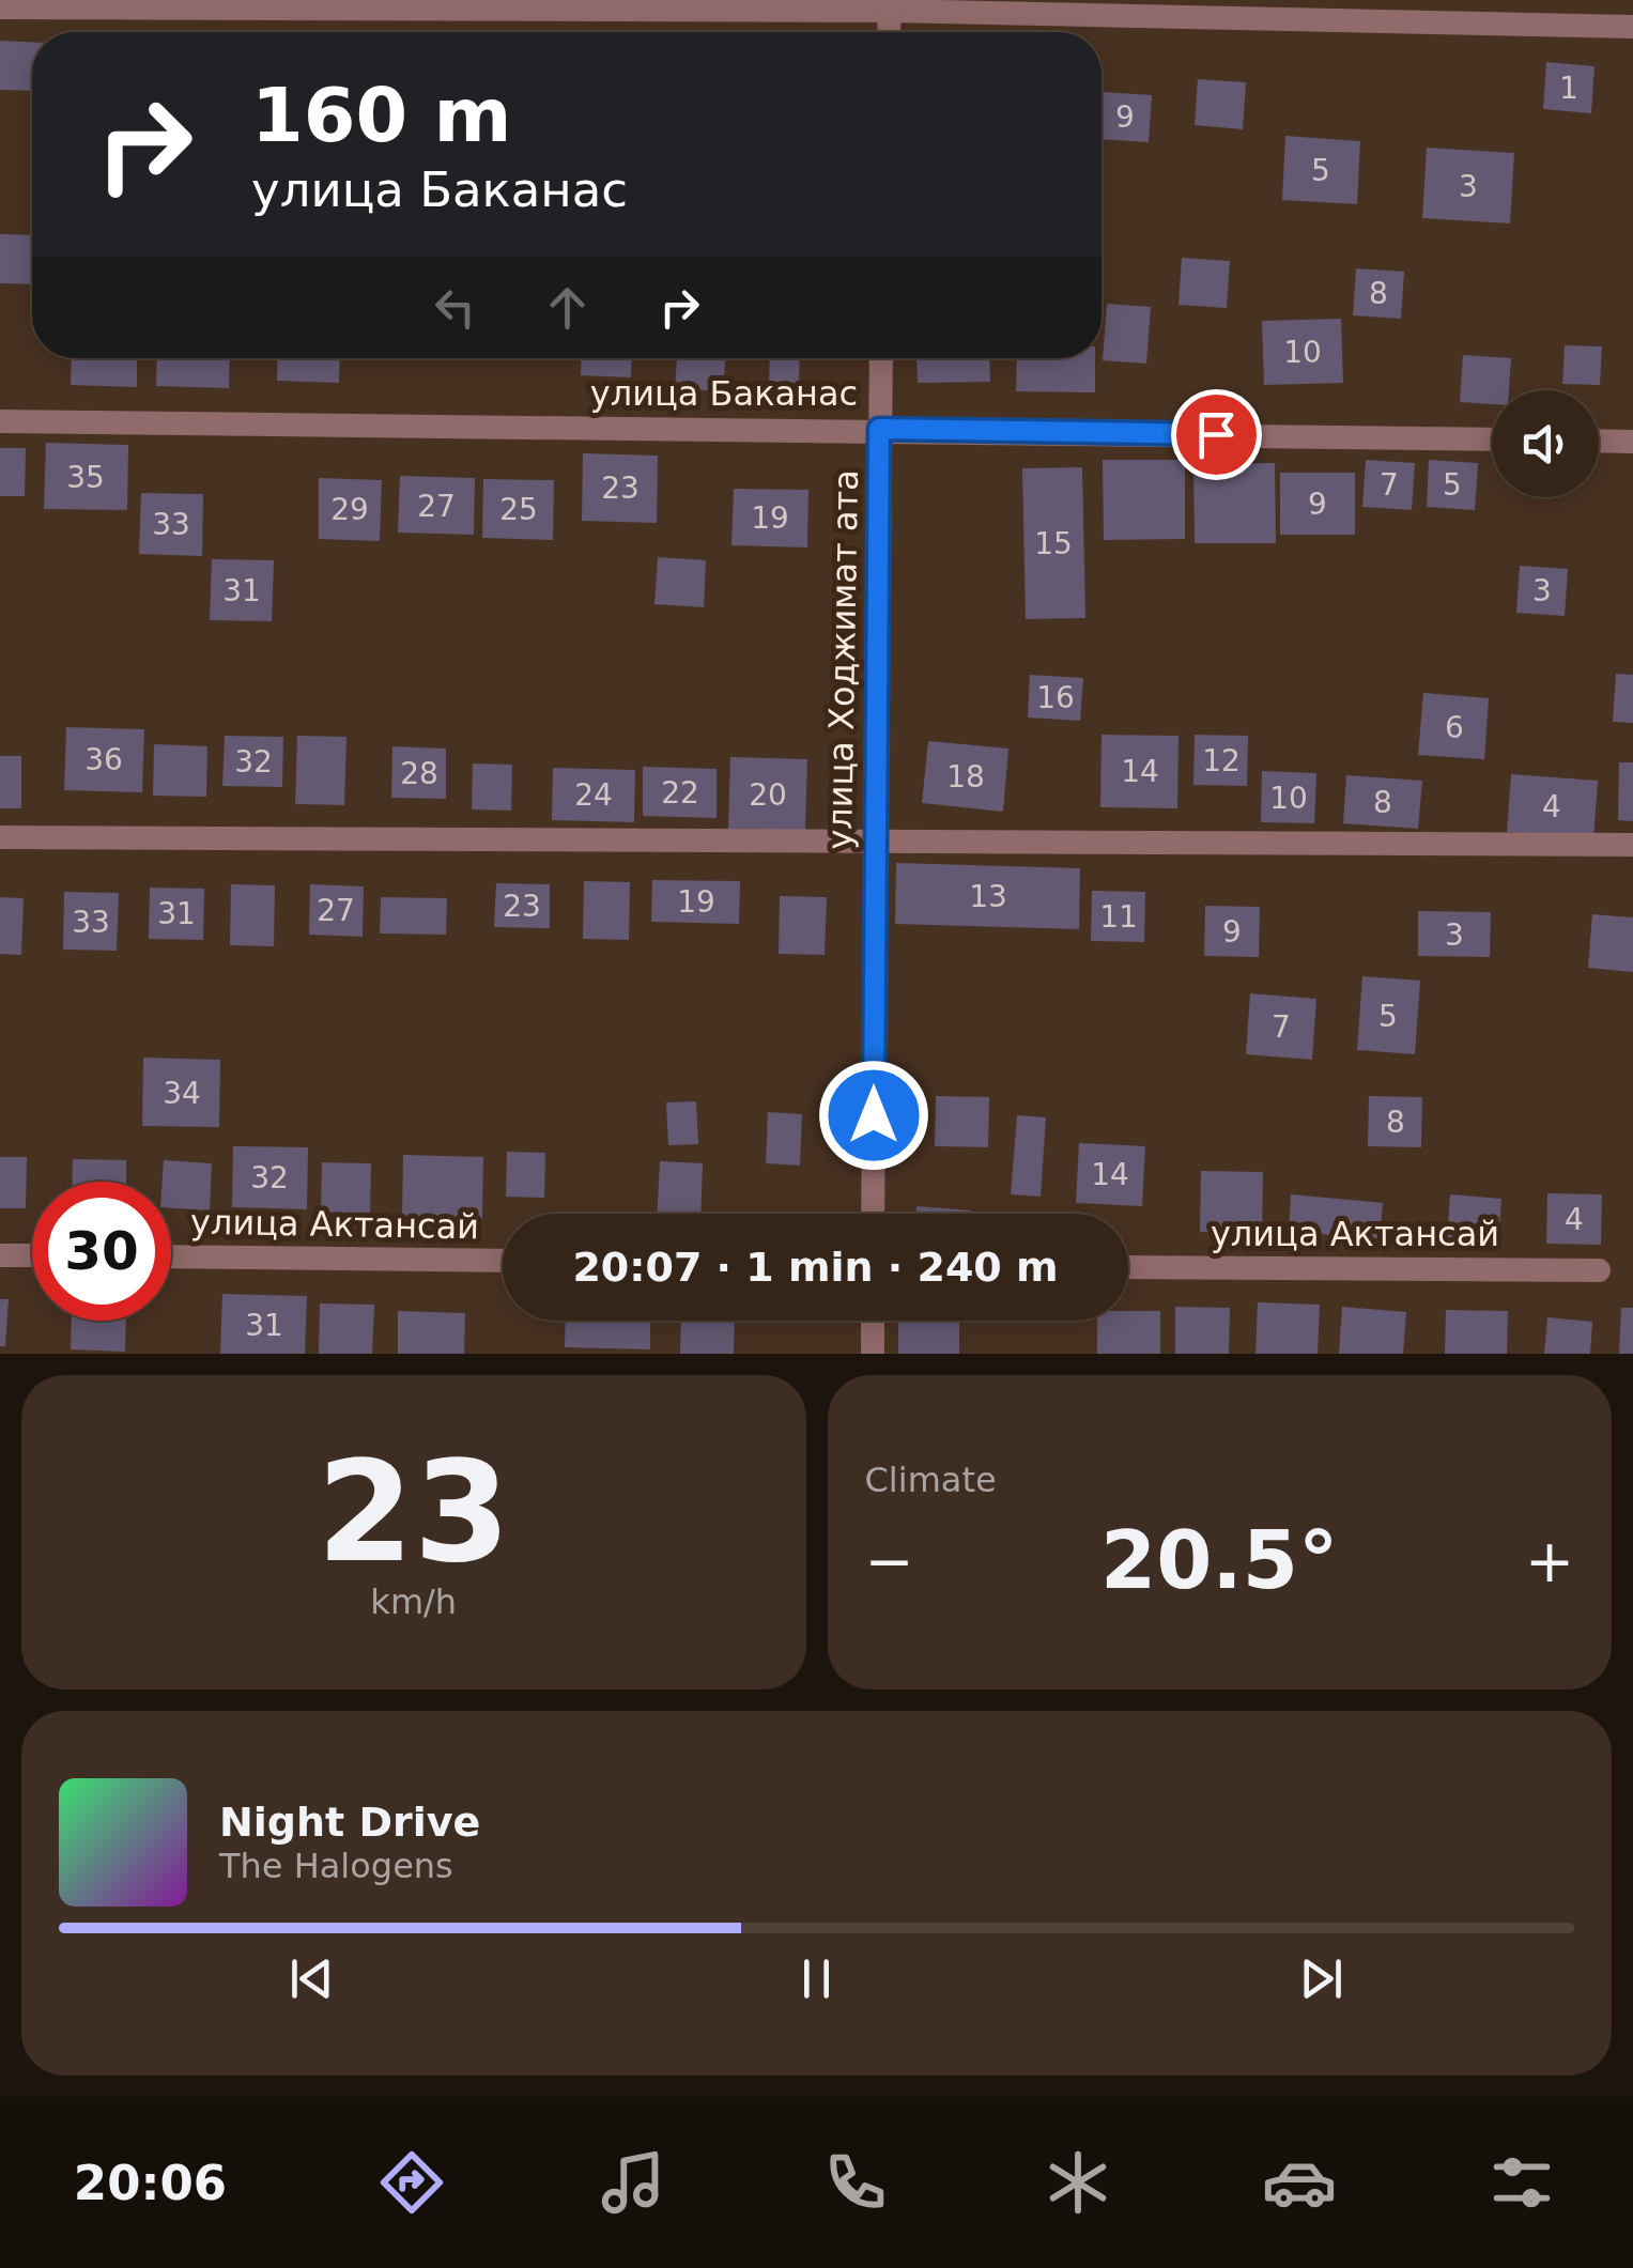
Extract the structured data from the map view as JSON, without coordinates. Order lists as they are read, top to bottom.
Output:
{
  "streets": {
    "street": ["улица Баканас", "улица Ходжимат ата", "улица Актансай"]
  },
  "crossings": [
    ["улица Баканас", "улица Ходжимат ата"]
  ],
  "house_numbers": [
    "1",
    "9",
    "5",
    "3",
    "8",
    "10",
    "35",
    "7",
    "5",
    "23",
    "9",
    "27",
    "29",
    "25",
    "19",
    "33",
    "15",
    "31",
    "3",
    "16",
    "6",
    "36",
    "12",
    "32",
    "14",
    "28",
    "18",
    "22",
    "24",
    "20",
    "10",
    "8",
    "4",
    "13",
    "19",
    "23",
    "27",
    "31",
    "11",
    "33",
    "9",
    "3",
    "5",
    "7",
    "34",
    "8",
    "14",
    "32",
    "4",
    "31"
  ],
  "page": {
    "turn": ["160 m", "улица Баканас"],
    "limit": "30",
    "trip": "20:07 · 1 min · 240 m",
    "tile": [
      ["23", "km/h"],
      "Climate"
    ],
    "heat": ["−", "20.5°", "+"],
    "song": ["Night Drive", "The Halogens"],
    "tabs": "20:06"
  }
}
